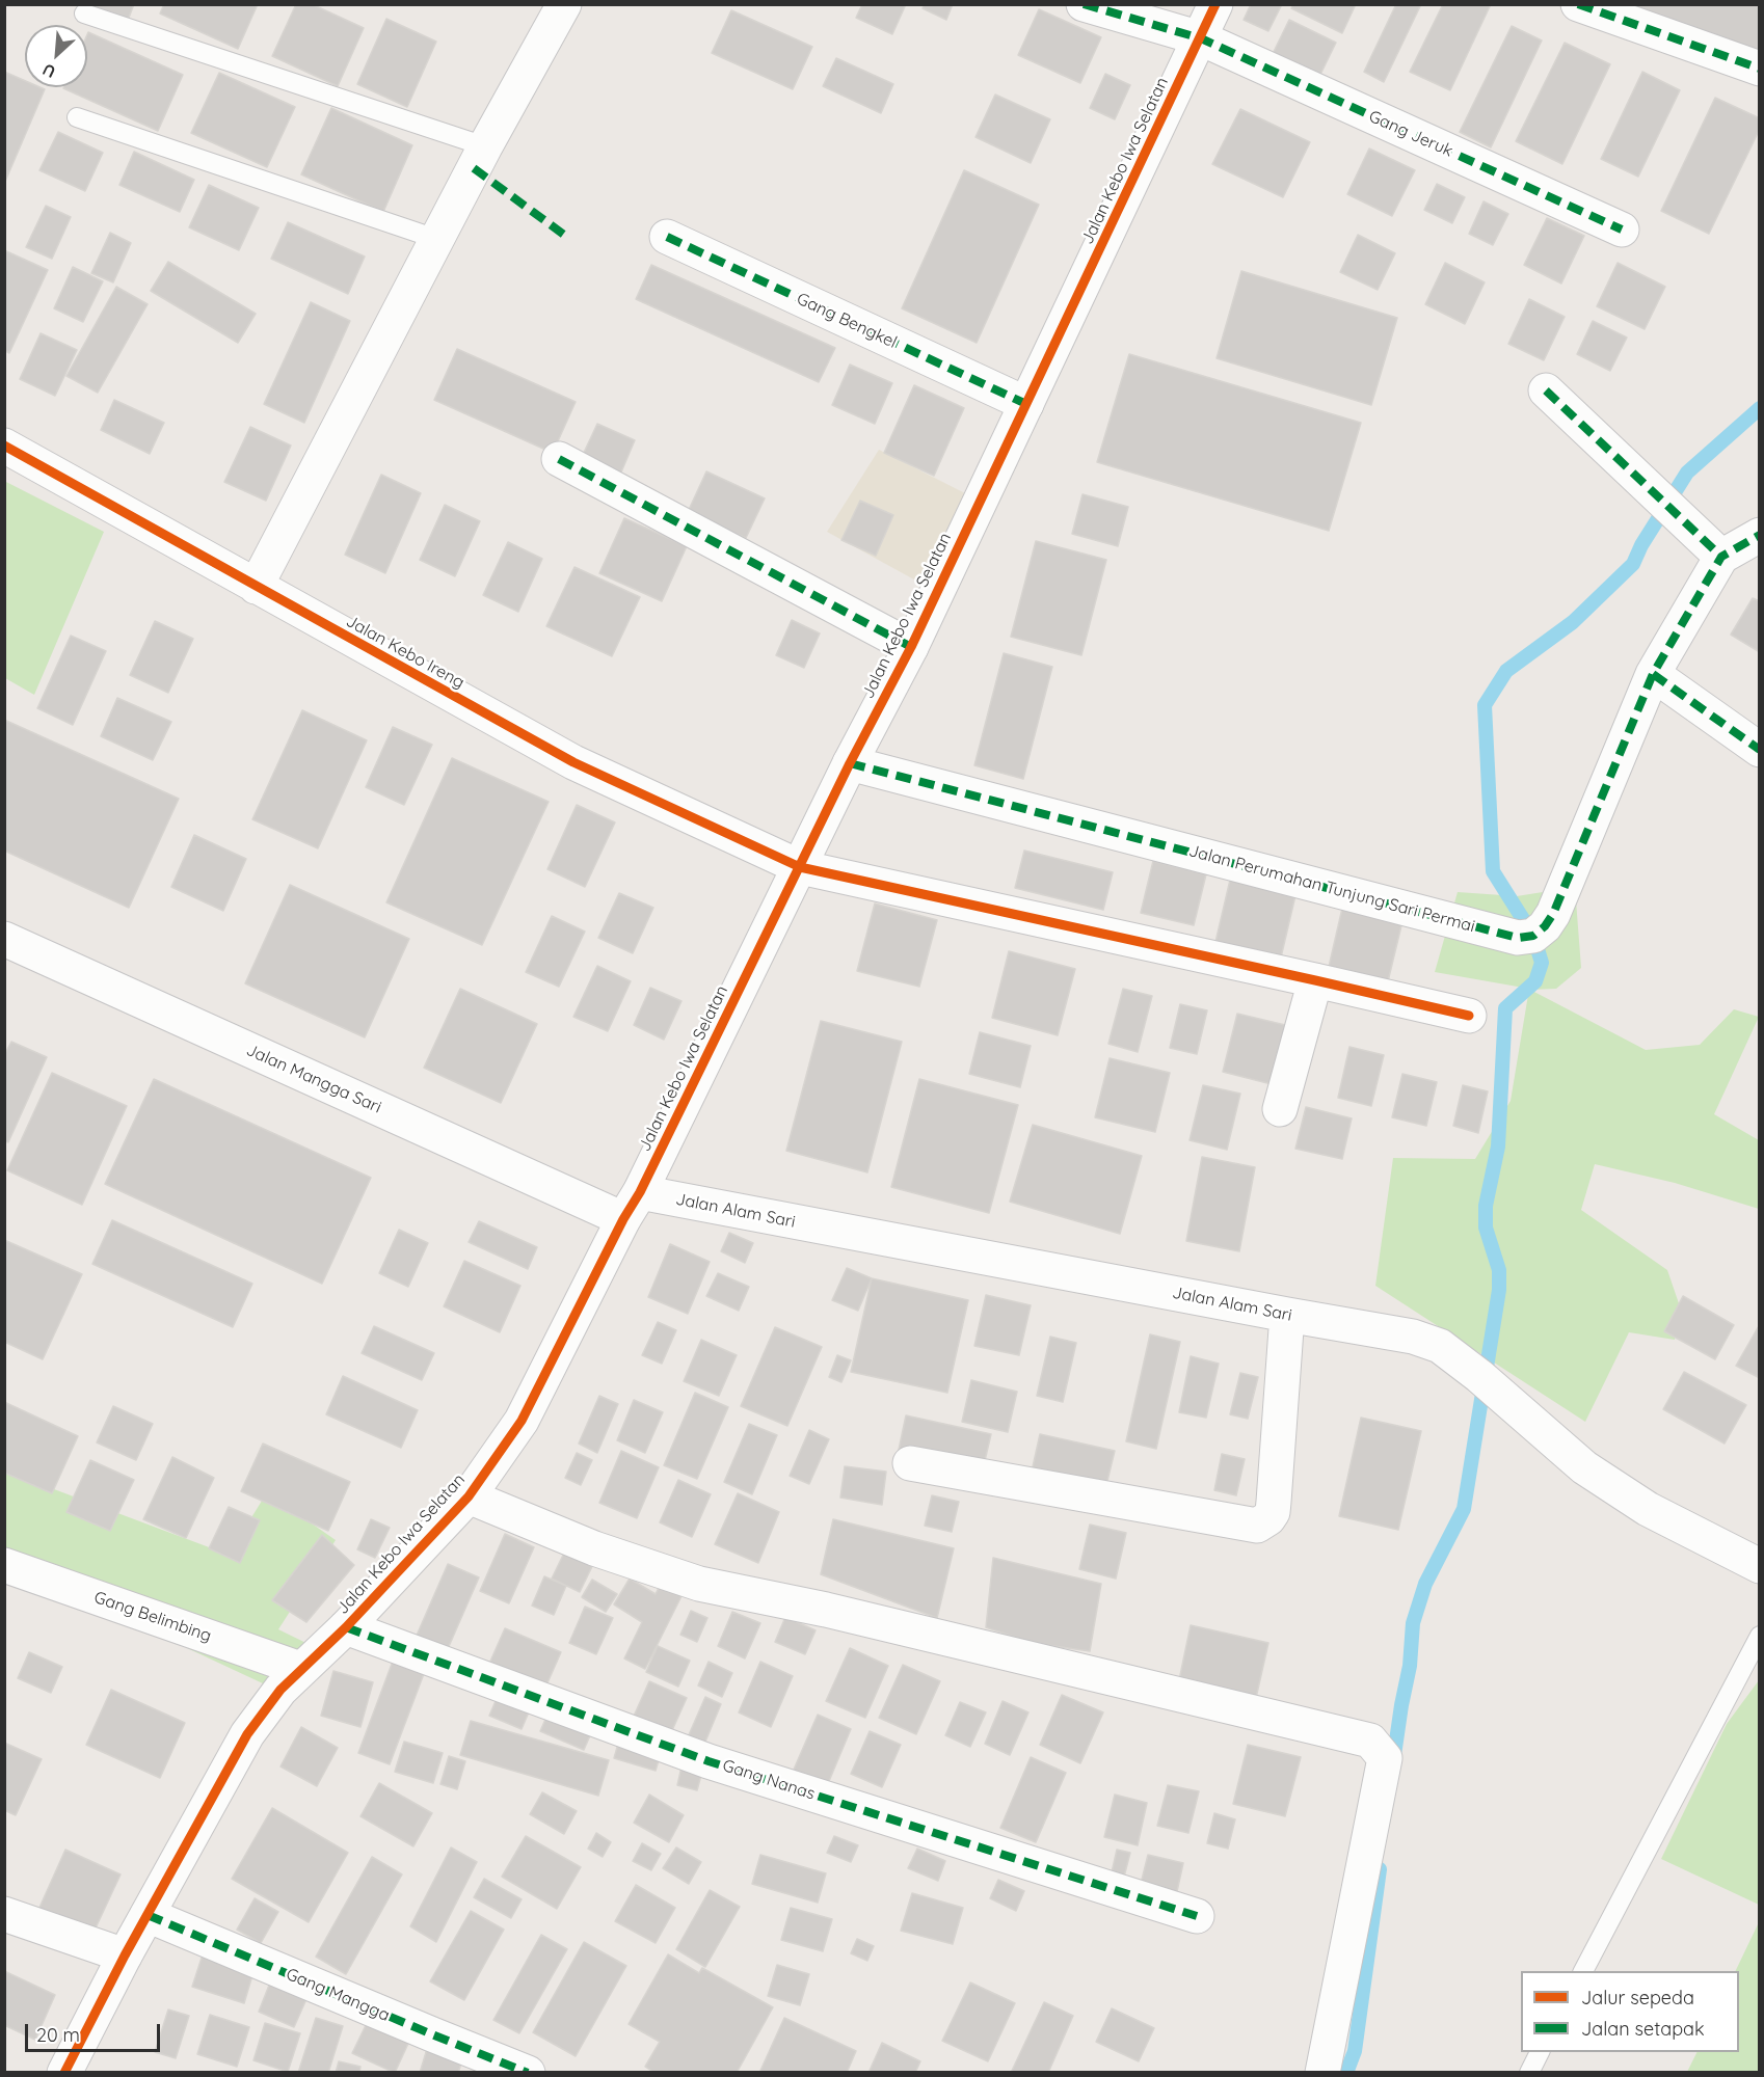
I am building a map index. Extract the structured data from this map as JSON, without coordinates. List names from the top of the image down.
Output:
{
  "streets": {
    "street": [
      "Gang Jeruk",
      "Jalan Kebo Iwa Selatan",
      "Gang Bengkel",
      "Jalan Kebo Ireng",
      "Jalan Perumahan Tunjung Sari Permai",
      "Jalan Mangga Sari",
      "Jalan Alam Sari",
      "Gang Belimbing",
      "Gang Nanas",
      "Gang Mangga"
    ]
  },
  "crossings": [
    ["Gang Jeruk", "Jalan Kebo Iwa Selatan"],
    ["Jalan Kebo Iwa Selatan", "Gang Bengkel"],
    ["Jalan Kebo Iwa Selatan", "Jalan Kebo Ireng"],
    ["Jalan Kebo Iwa Selatan", "Jalan Perumahan Tunjung Sari Permai"],
    ["Jalan Kebo Iwa Selatan", "Jalan Mangga Sari"],
    ["Jalan Kebo Iwa Selatan", "Jalan Alam Sari"],
    ["Jalan Kebo Iwa Selatan", "Gang Belimbing"],
    ["Jalan Kebo Iwa Selatan", "Gang Nanas"],
    ["Jalan Kebo Iwa Selatan", "Gang Mangga"],
    ["Jalan Mangga Sari", "Jalan Alam Sari"]
  ],
  "legend": ["Jalur sepeda", "Jalan setapak"],
  "scale_bar": "20 m",
  "north": "bottom left"
}
